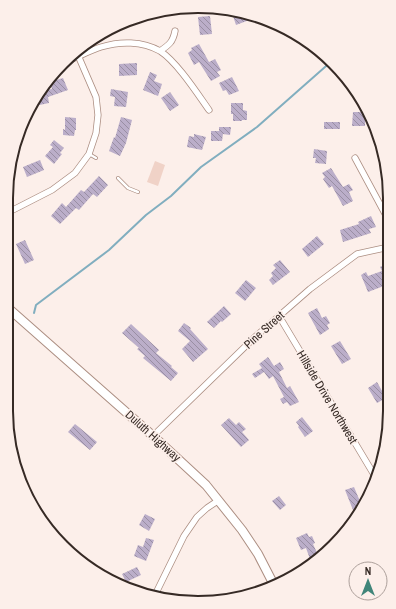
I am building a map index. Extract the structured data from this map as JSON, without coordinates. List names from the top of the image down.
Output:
{
  "streets": {
    "main road": ["Duluth Highway"],
    "street": ["Pine Street", "Hillside Drive Northwest"]
  },
  "crossings": [
    ["Pine Street", "Hillside Drive Northwest"],
    ["Pine Street", "Duluth Highway"]
  ],
  "north": "top"
}
